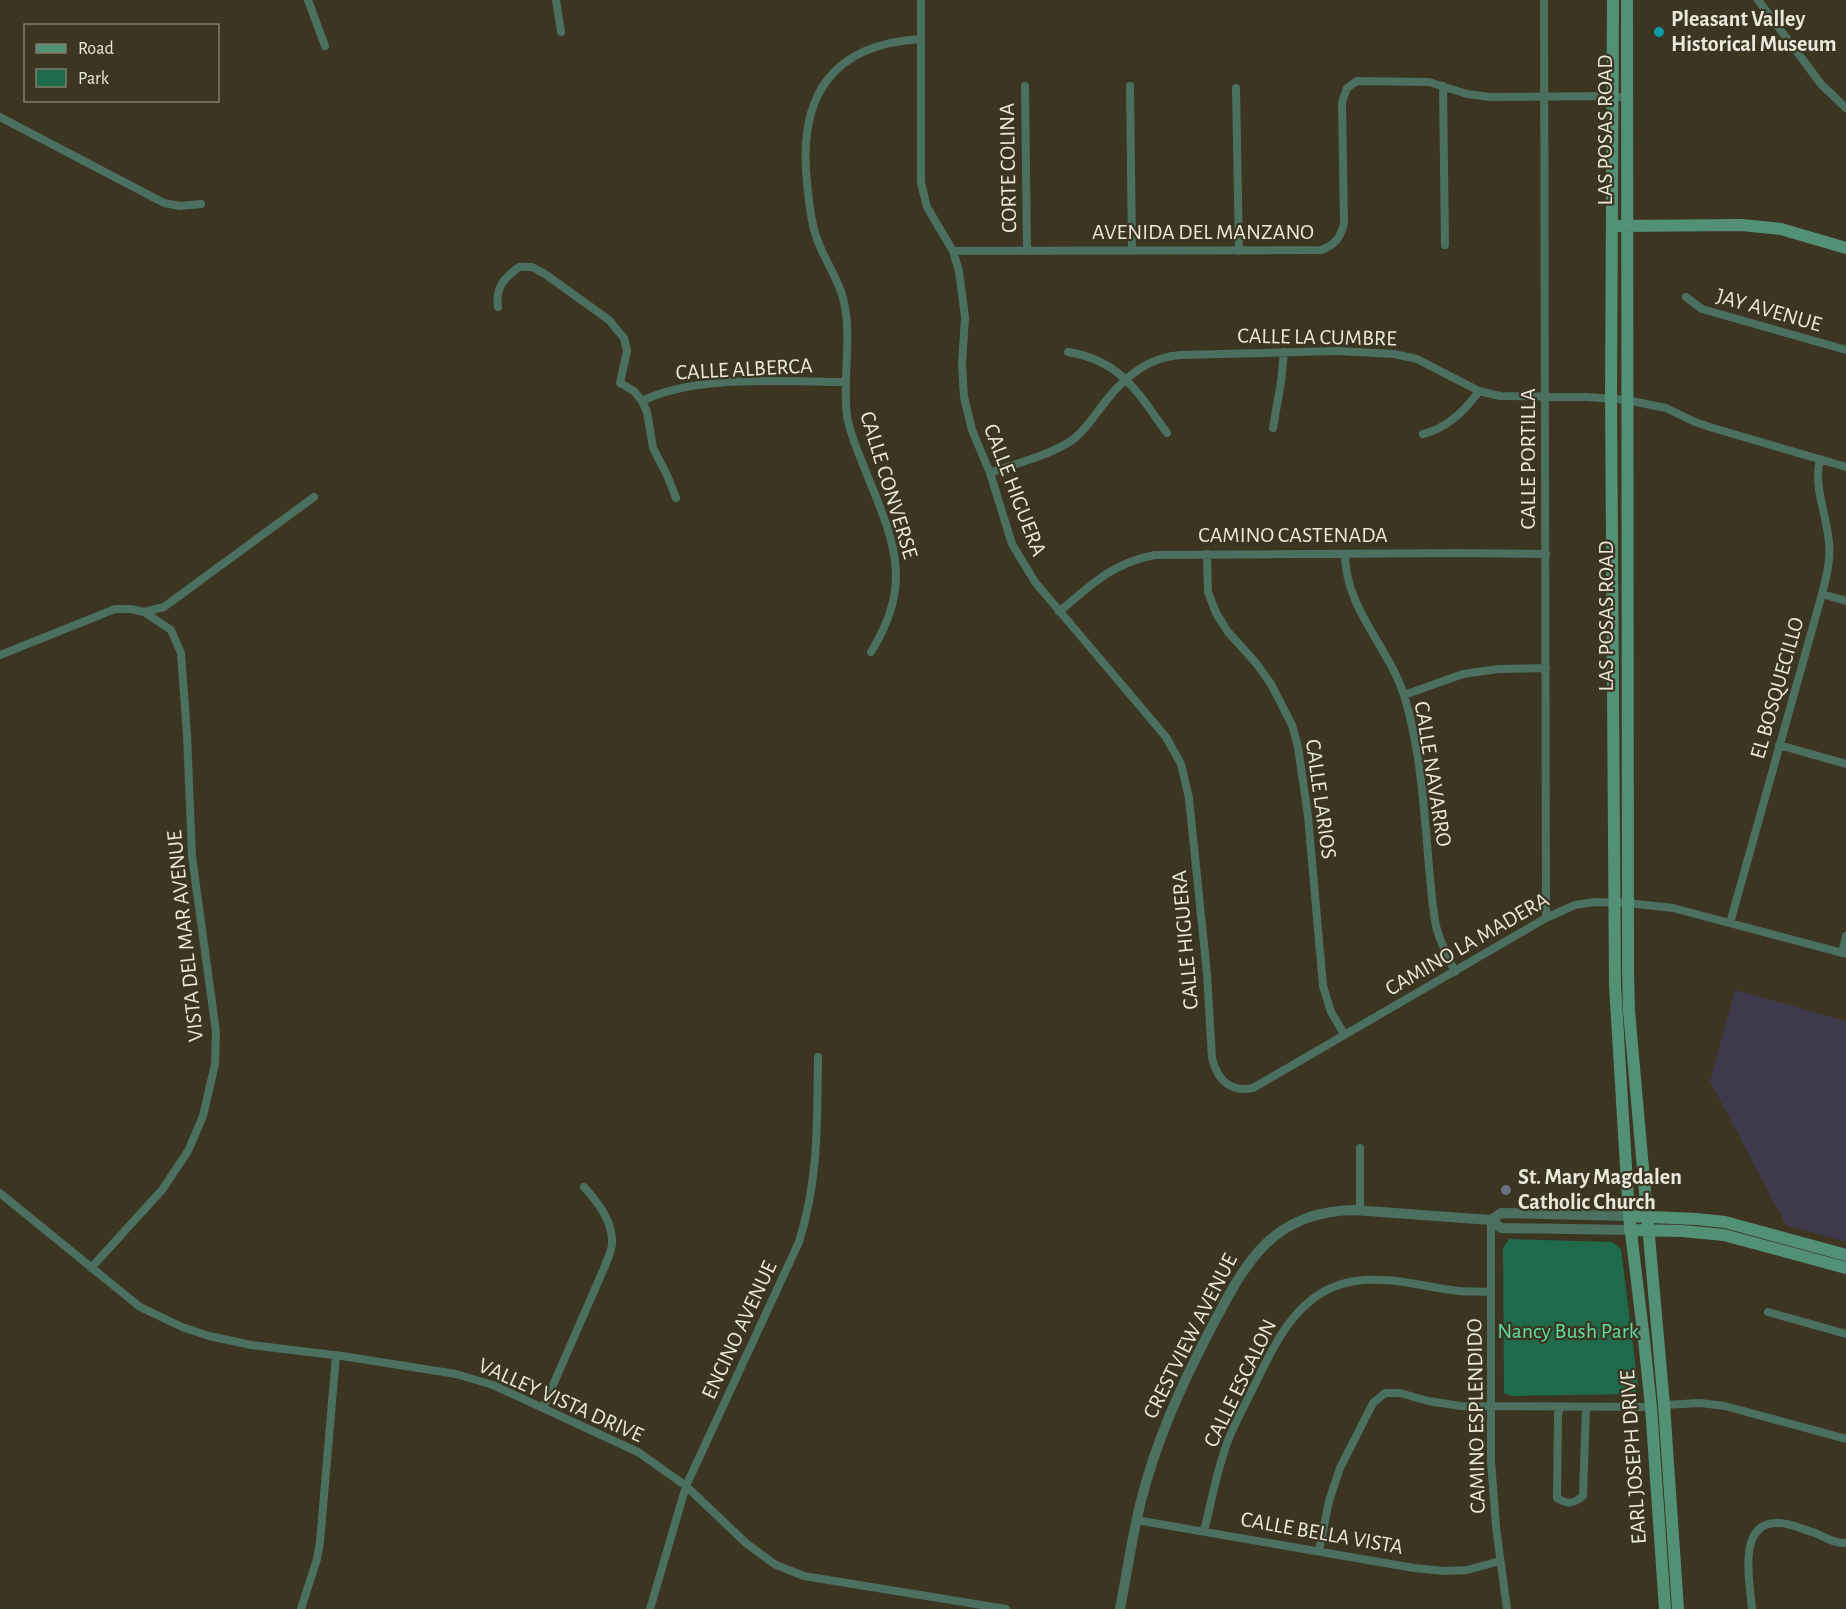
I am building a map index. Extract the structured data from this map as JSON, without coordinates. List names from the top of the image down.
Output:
{
  "streets": {
    "main road": ["LAS POSAS ROAD", "EARL JOSEPH DRIVE"],
    "street": [
      "CORTE COLINA",
      "AVENIDA DEL MANZANO",
      "JAY AVENUE",
      "CALLE LA CUMBRE",
      "CALLE ALBERCA",
      "CALLE PORTILLA",
      "CALLE CONVERSE",
      "CALLE HIGUERA",
      "CAMINO CASTENADA",
      "EL BOSQUECILLO",
      "CALLE NAVARRO",
      "CALLE LARIOS",
      "VISTA DEL MAR AVENUE",
      "CAMINO LA MADERA",
      "ENCINO AVENUE",
      "CRESTVIEW AVENUE",
      "CALLE ESCALON",
      "VALLEY VISTA DRIVE",
      "CAMINO ESPLENDIDO",
      "CALLE BELLA VISTA"
    ]
  },
  "crossings": [
    ["LAS POSAS ROAD", "AVENIDA DEL MANZANO"],
    ["LAS POSAS ROAD", "CALLE LA CUMBRE"],
    ["LAS POSAS ROAD", "CAMINO LA MADERA"],
    ["LAS POSAS ROAD", "CRESTVIEW AVENUE"],
    ["LAS POSAS ROAD", "EARL JOSEPH DRIVE"],
    ["CORTE COLINA", "AVENIDA DEL MANZANO"],
    ["AVENIDA DEL MANZANO", "CALLE PORTILLA"],
    ["AVENIDA DEL MANZANO", "CALLE HIGUERA"],
    ["CALLE LA CUMBRE", "CALLE PORTILLA"],
    ["CALLE LA CUMBRE", "CALLE HIGUERA"],
    ["CALLE LA CUMBRE", "EL BOSQUECILLO"],
    ["CALLE ALBERCA", "CALLE CONVERSE"],
    ["CALLE PORTILLA", "CAMINO CASTENADA"],
    ["CALLE PORTILLA", "CAMINO LA MADERA"],
    ["CALLE CONVERSE", "CALLE HIGUERA"],
    ["CALLE HIGUERA", "CAMINO CASTENADA"],
    ["CALLE HIGUERA", "CAMINO LA MADERA"],
    ["CAMINO CASTENADA", "CALLE NAVARRO"],
    ["CAMINO CASTENADA", "CALLE LARIOS"],
    ["EL BOSQUECILLO", "CAMINO LA MADERA"],
    ["CALLE NAVARRO", "CAMINO LA MADERA"],
    ["CALLE LARIOS", "CAMINO LA MADERA"],
    ["VISTA DEL MAR AVENUE", "VALLEY VISTA DRIVE"],
    ["ENCINO AVENUE", "VALLEY VISTA DRIVE"],
    ["CRESTVIEW AVENUE", "CAMINO ESPLENDIDO"],
    ["CRESTVIEW AVENUE", "EARL JOSEPH DRIVE"],
    ["CRESTVIEW AVENUE", "CALLE BELLA VISTA"],
    ["CALLE ESCALON", "CAMINO ESPLENDIDO"],
    ["CALLE ESCALON", "CALLE BELLA VISTA"],
    ["CAMINO ESPLENDIDO", "CALLE BELLA VISTA"]
  ],
  "parks": ["Nancy Bush Park"],
  "places": ["Pleasant Valley Historical Museum", "St. Mary Magdalen Catholic Church"],
  "legend": ["Road", "Park"]
}
